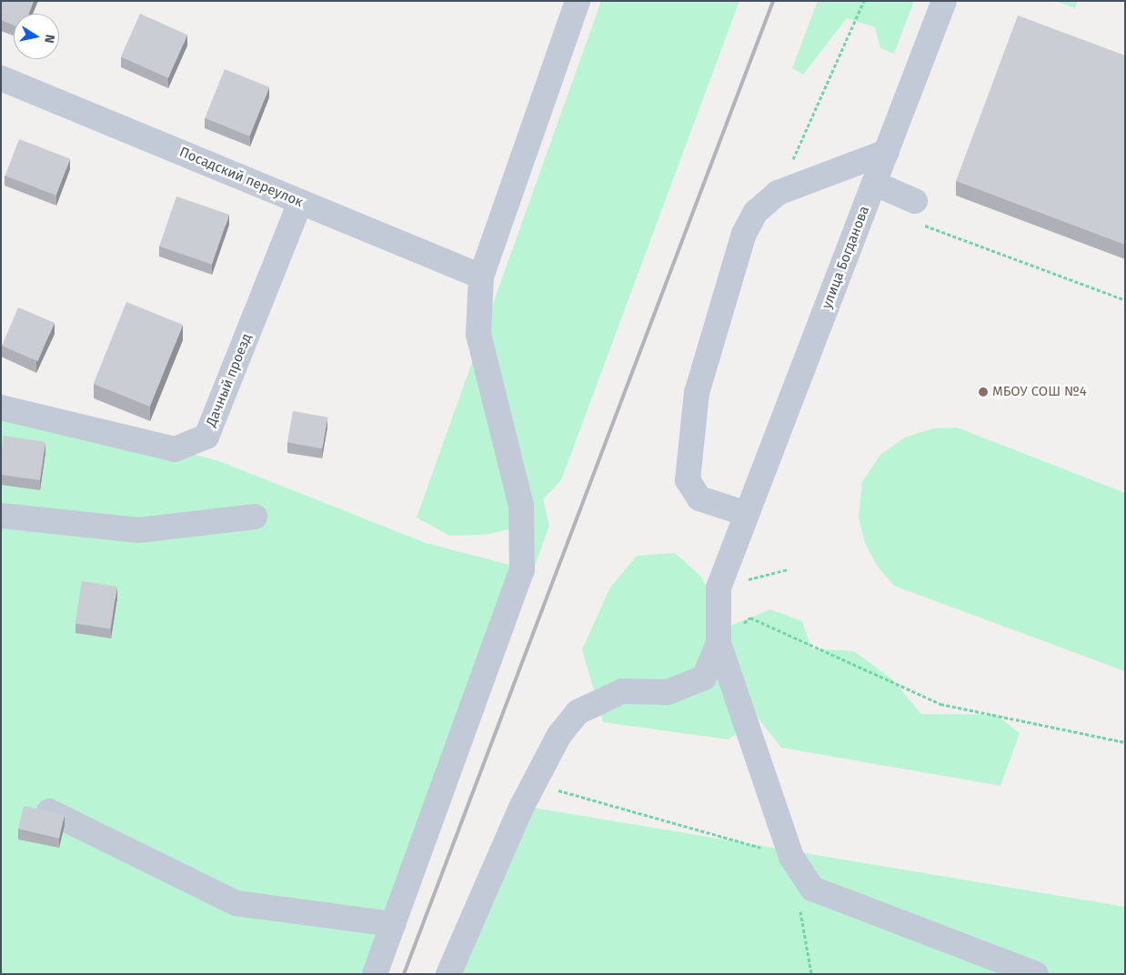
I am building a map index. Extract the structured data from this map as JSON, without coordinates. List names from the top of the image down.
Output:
{
  "streets": {
    "street": ["Посадский переулок", "улица Богданова", "Дачный проезд"]
  },
  "crossings": [
    ["Посадский переулок", "Дачный проезд"]
  ],
  "places": ["МБОУ СОШ №4"],
  "north": "right"
}
